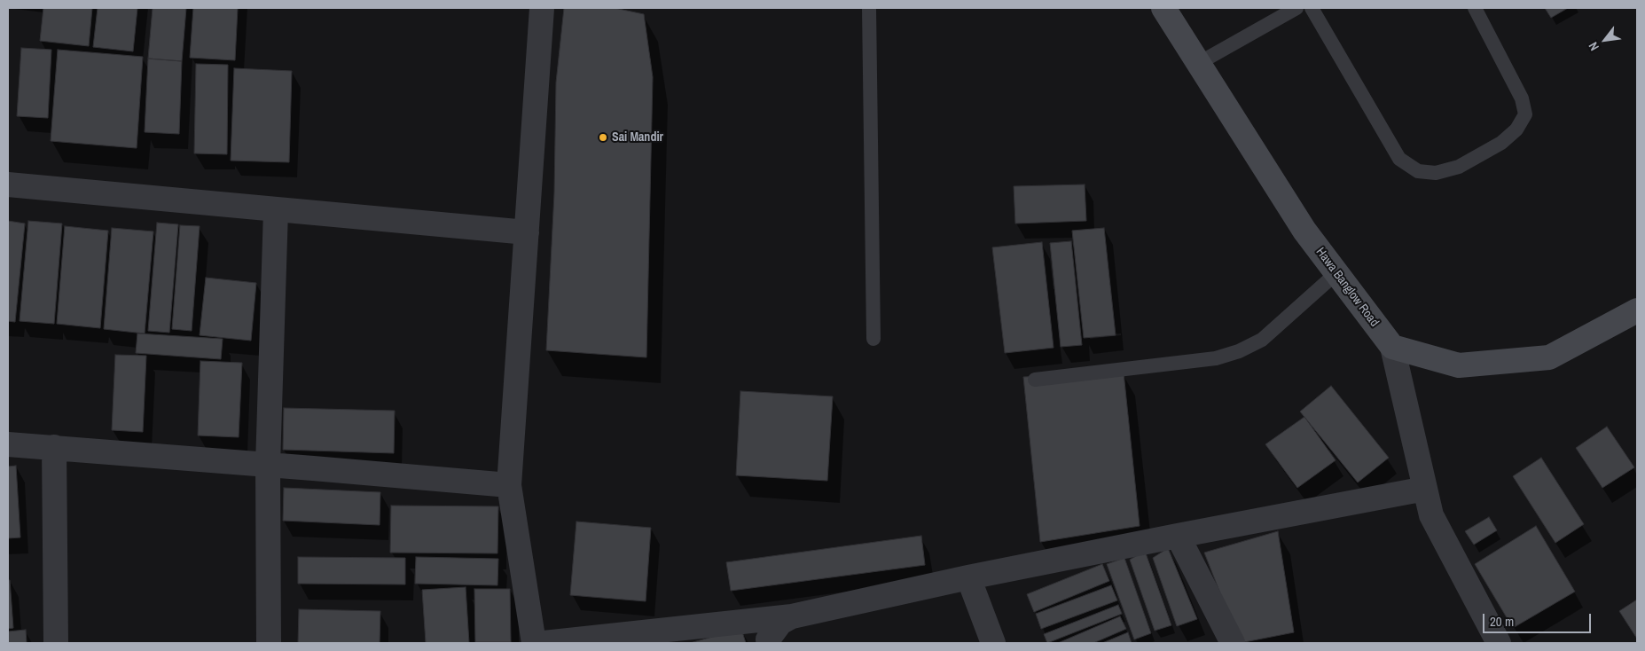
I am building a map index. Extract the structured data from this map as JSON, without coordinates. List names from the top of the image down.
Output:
{
  "streets": {
    "street": ["Hawa Banglow Road"]
  },
  "places": ["Sai Mandir"],
  "scale_bar": "20 m",
  "north": "bottom left"
}
